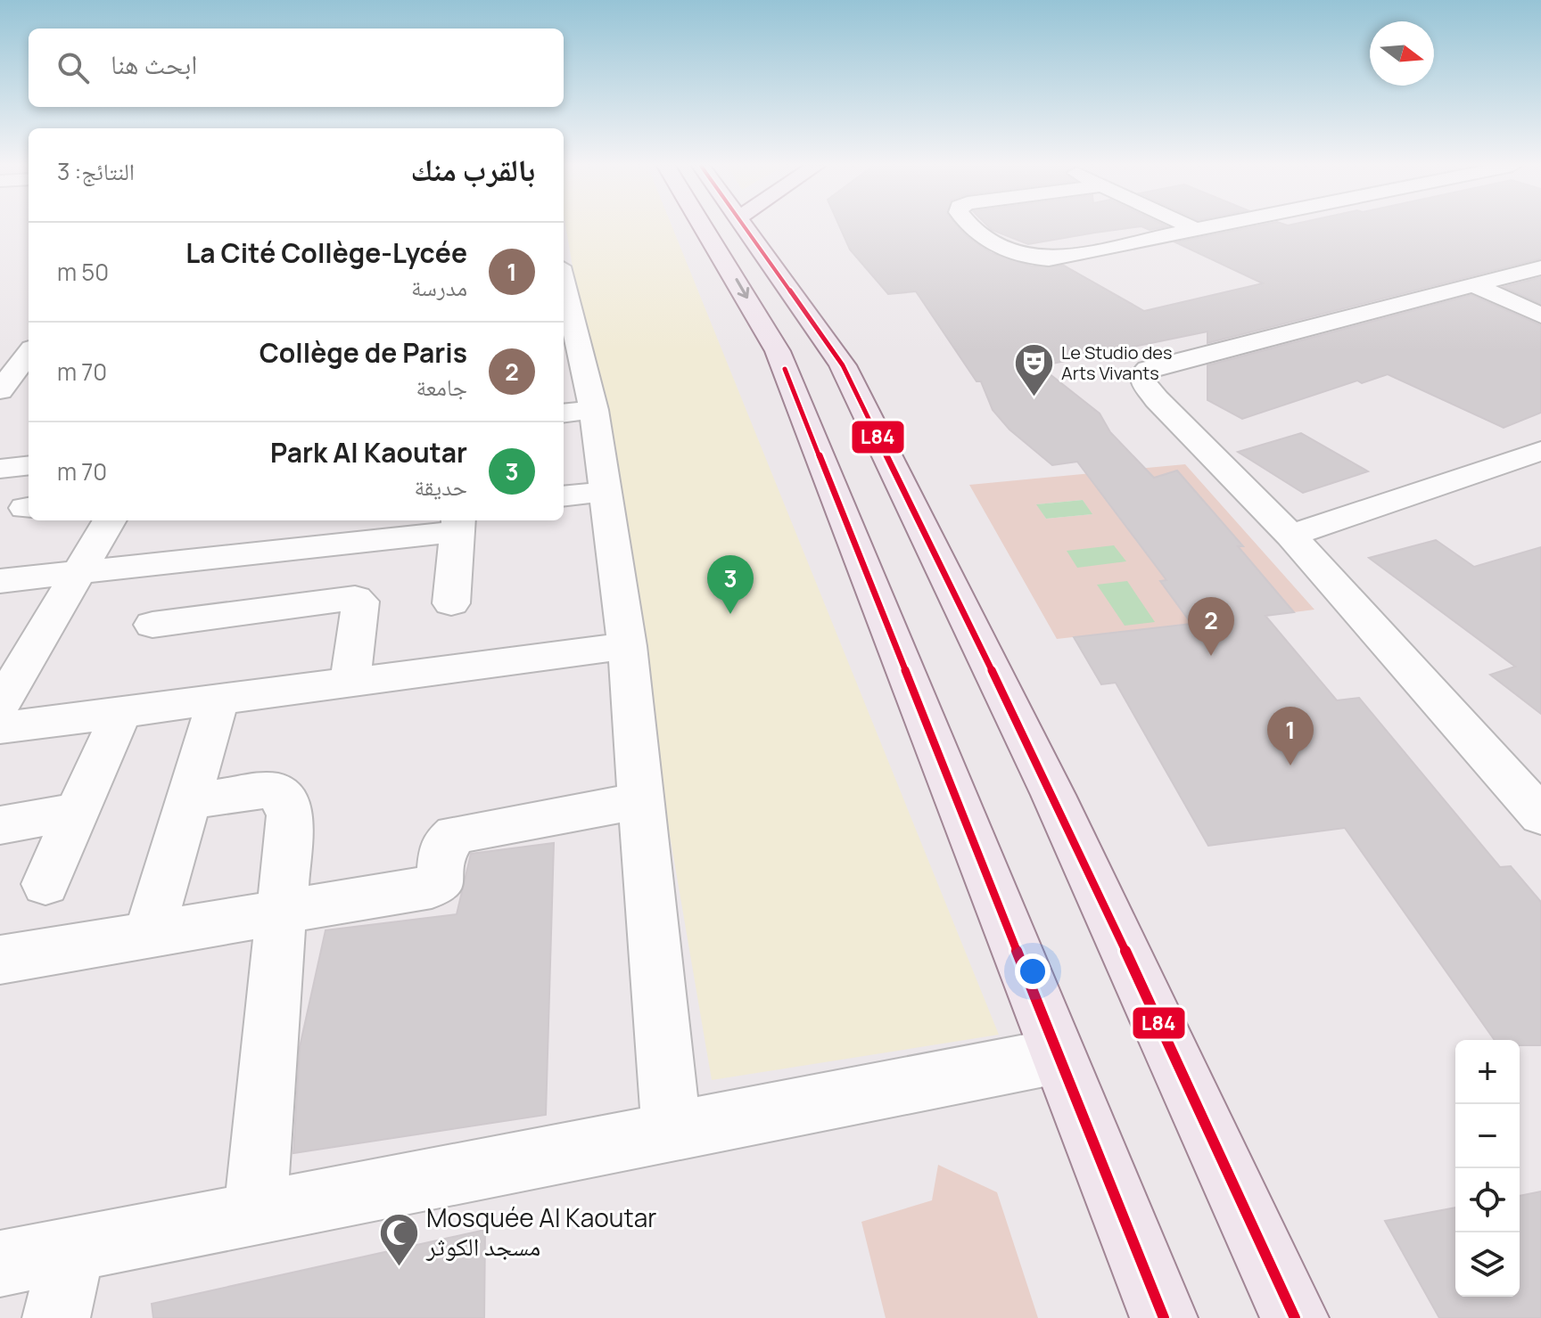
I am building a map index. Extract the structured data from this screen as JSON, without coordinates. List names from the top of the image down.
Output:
{
  "places": {
    "theatre": ["Le Studio des Arts Vivants"],
    "mosque": ["Mosquée Al Kaoutar مسجد الكوثر"]
  },
  "lines": ["transit line L84"],
  "north": "right",
  "page": {
    "search": "ابحث هنا",
    "heading": ["بالقرب منك", "النتائج: 3"],
    "list": [
      {
        "mark": "1",
        "name": "La Cité Collège-Lycée",
        "note": "مدرسة",
        "value": "50 m"
      },
      {
        "mark": "2",
        "name": "Collège de Paris",
        "note": "جامعة",
        "value": "70 m"
      },
      {
        "mark": "3",
        "name": "Park Al Kaoutar",
        "note": "حديقة",
        "value": "70 m"
      }
    ],
    "pins": ["3", "2", "1"],
    "map_buttons": ["+", "−"]
  }
}
